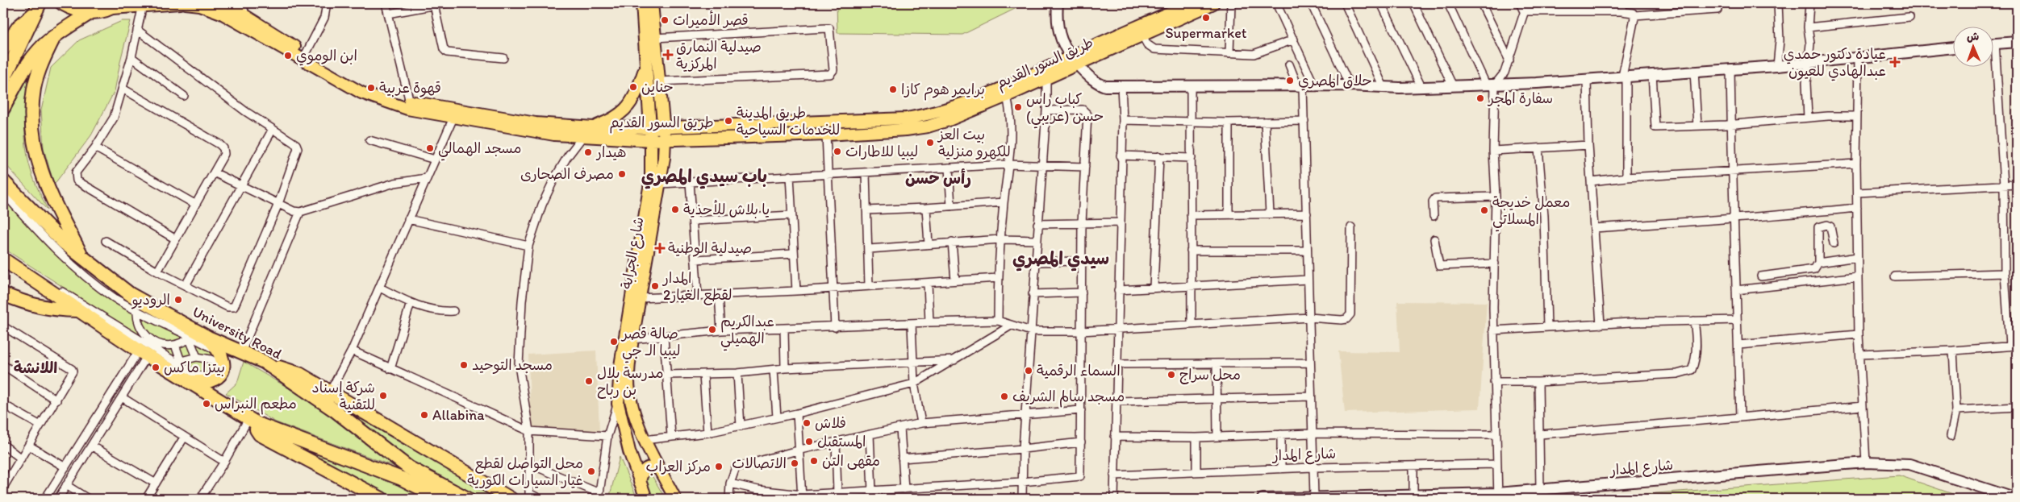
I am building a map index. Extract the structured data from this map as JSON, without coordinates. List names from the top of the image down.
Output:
{
  "streets": {
    "highway": ["University Road"],
    "main road": ["طريق السور القديم", "شارع الجرابة"],
    "street": ["شارع المدار"]
  },
  "crossings": [
    ["طريق السور القديم", "شارع الجرابة"]
  ],
  "districts": [
    "باب سيدي المصري",
    "رأس حسن",
    "سيدي المصري",
    "اللانشة"
  ],
  "places": {
    "other": [
      "Supermarket",
      "قصر الأميرات",
      "ابن الوموي",
      "حلاق المصري",
      "حناين",
      "قهوة عربية",
      "برايمر هوم كازا",
      "سفارة المجر",
      "كباب راس حسن (عريبي)",
      "طريق المدينة للخدمات السياحية",
      "بيت العز للكهرو منزلية",
      "مسجد الهمالي",
      "ليبيا للاطارات",
      "هيدار",
      "مصرف الصحارى",
      "يا بلاش للأحذية",
      "معمل خديجة المسلاتي",
      "المدار 2لقطع الغيار",
      "الروديو",
      "عبدالكريم الهميلي",
      "صالة قصر ليبيا الـ جي",
      "مسجد التوحيد",
      "بيتزا ماكس",
      "السماء الرقمية",
      "محل سراج",
      "مدرسة بلال بن رباح",
      "شركة إسناد للتقنية",
      "مسجد سالم الشريف",
      "مطعم النبراس",
      "Allabina",
      "فلاش",
      "المستقبل",
      "مقهى التن",
      "الاتصالات",
      "مركز العراب",
      "محل التواصل لقطع غيار السيارات الكورية"
    ],
    "health": ["صيدلية النمارق المركزية", "عيادة دكتور حمدي عبدالهادي للعيون", "صيدلية الوطنية"]
  },
  "north": "top"
}
